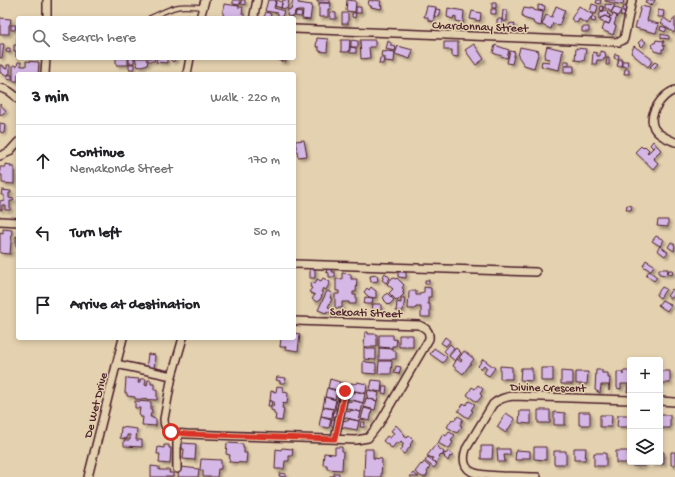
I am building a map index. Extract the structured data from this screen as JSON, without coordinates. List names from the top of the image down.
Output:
{
  "streets": {
    "street": [
      "Chardonnay Street",
      "Sekoati Street",
      "Divine Crescent",
      "De Wet Drive"
    ]
  },
  "page": {
    "search": "Search here",
    "heading": ["3 min", "Walk · 220 m"],
    "list": [
      ["Continue", "Nemakonde Street", "170 m"],
      ["Turn left", "50 m"],
      "Arrive at destination"
    ],
    "map_buttons": ["+", "−"]
  }
}
